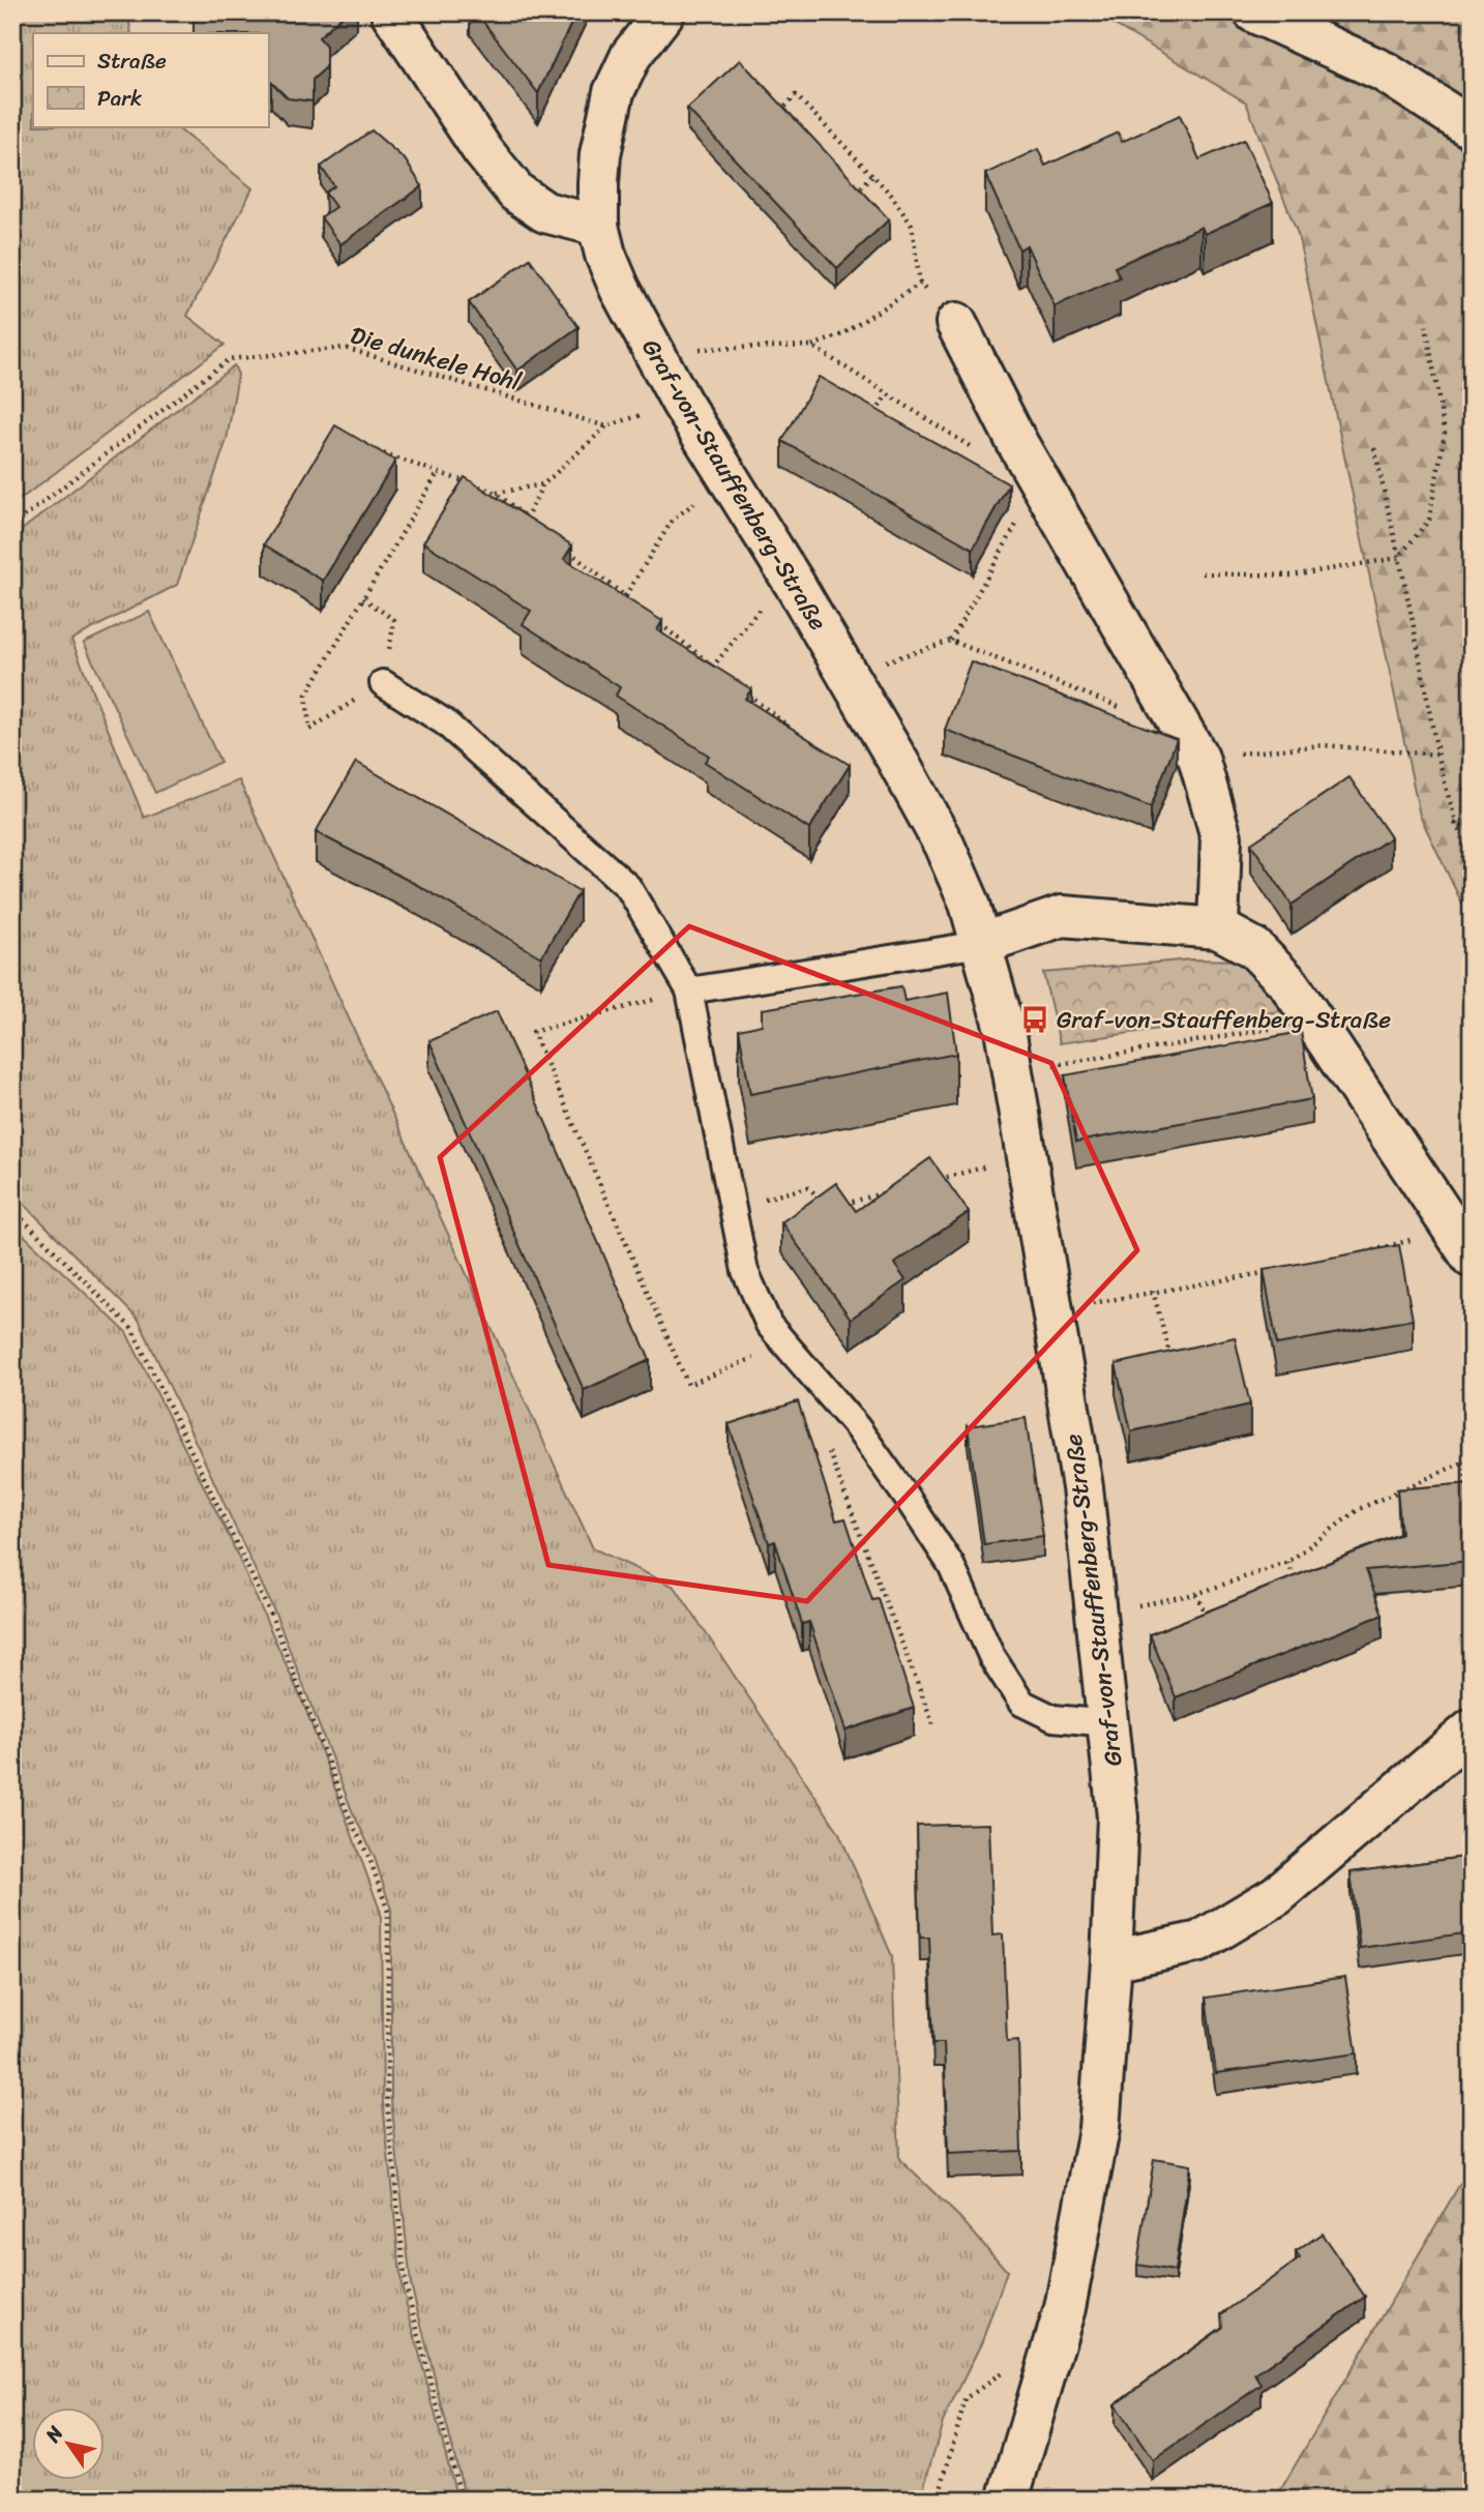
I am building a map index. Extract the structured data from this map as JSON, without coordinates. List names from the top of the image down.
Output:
{
  "streets": {
    "street": ["Graf-von-Stauffenberg-Straße"],
    "path": ["Die dunkele Hohl"]
  },
  "places": {
    "bus stop": ["Graf-von-Stauffenberg-Straße"]
  },
  "legend": ["Straße", "Park"],
  "north": "top left"
}
